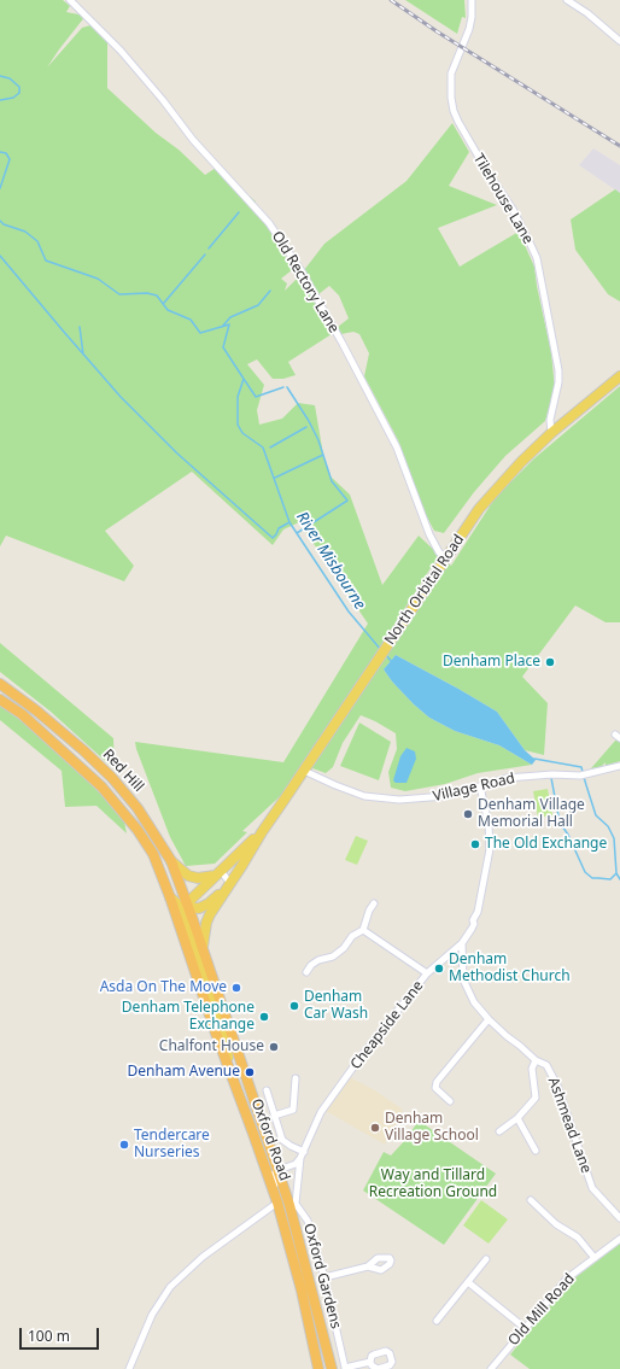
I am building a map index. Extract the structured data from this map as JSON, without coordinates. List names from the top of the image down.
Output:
{
  "streets": {
    "highway": ["Red Hill", "Oxford Road"],
    "main road": ["North Orbital Road"],
    "street": [
      "Tilehouse Lane",
      "Old Rectory Lane",
      "Village Road",
      "Cheapside Lane",
      "Ashmead Lane",
      "Oxford Gardens",
      "Old Mill Road"
    ]
  },
  "crossings": [
    ["Tilehouse Lane", "North Orbital Road"],
    ["Old Rectory Lane", "North Orbital Road"],
    ["North Orbital Road", "Red Hill"],
    ["North Orbital Road", "Village Road"],
    ["North Orbital Road", "Oxford Road"],
    ["Red Hill", "Oxford Road"],
    ["Village Road", "Cheapside Lane"],
    ["Cheapside Lane", "Ashmead Lane"],
    ["Cheapside Lane", "Oxford Gardens"]
  ],
  "water": ["River Misbourne"],
  "parks": ["Way and Tillard Recreation Ground"],
  "places": [
    "Denham Place",
    "Denham Village Memorial Hall",
    "The Old Exchange",
    "Denham Methodist Church",
    "Asda On The Move",
    "Denham Car Wash",
    "Denham Telephone Exchange",
    "Chalfont House",
    "Denham Avenue",
    "Denham Village School",
    "Tendercare Nurseries"
  ],
  "scale_bar": "100 m"
}
